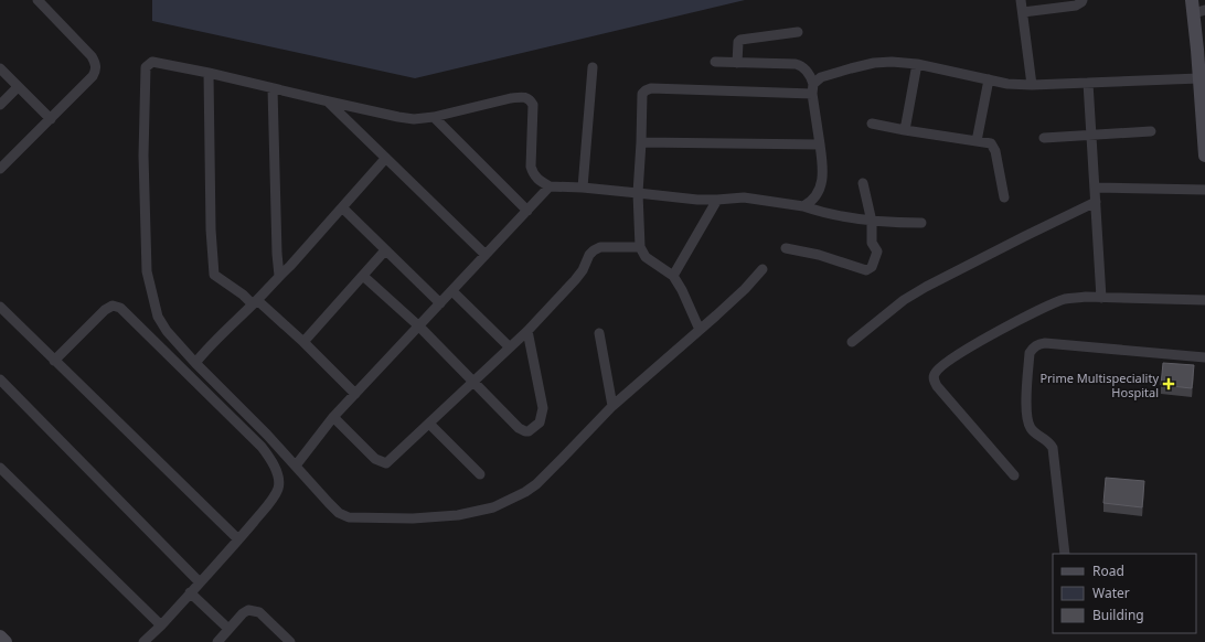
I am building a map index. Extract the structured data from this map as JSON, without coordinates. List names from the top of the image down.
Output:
{
  "places": {
    "health": ["Prime Multispeciality Hospital"]
  },
  "legend": ["Road", "Water", "Building"]
}
